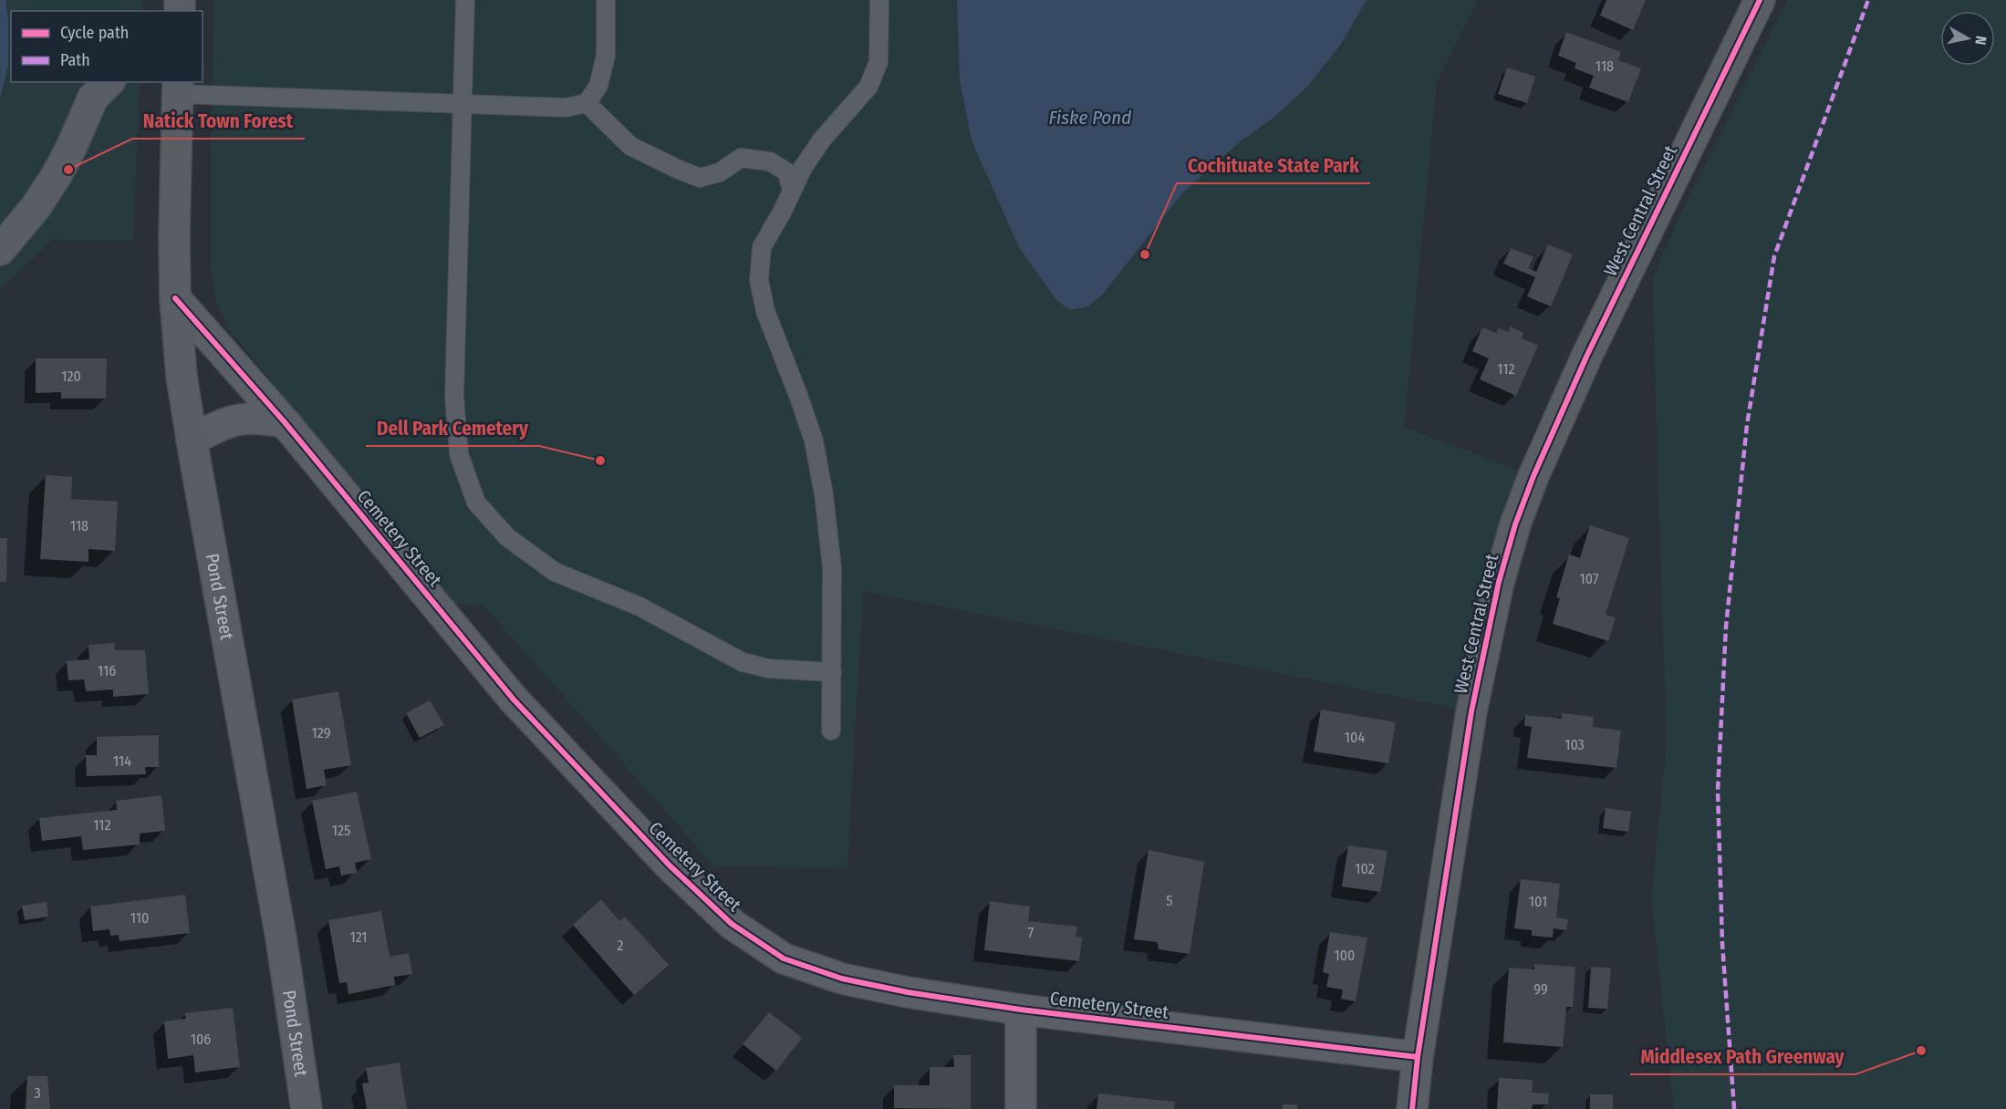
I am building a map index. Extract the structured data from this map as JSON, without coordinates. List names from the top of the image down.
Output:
{
  "streets": {
    "street": ["West Central Street", "Cemetery Street", "Pond Street"]
  },
  "crossings": [
    ["West Central Street", "Cemetery Street"],
    ["Cemetery Street", "Pond Street"]
  ],
  "water": ["Fiske Pond"],
  "places": [
    "Natick Town Forest",
    "Cochituate State Park",
    "Dell Park Cemetery",
    "Middlesex Path Greenway"
  ],
  "house_numbers": [
    "118",
    "112",
    "120",
    "118",
    "107",
    "116",
    "129",
    "104",
    "103",
    "114",
    "112",
    "125",
    "102",
    "5",
    "101",
    "110",
    "7",
    "121",
    "2",
    "100",
    "99",
    "106",
    "3"
  ],
  "legend": ["Cycle path", "Path"],
  "north": "right"
}
